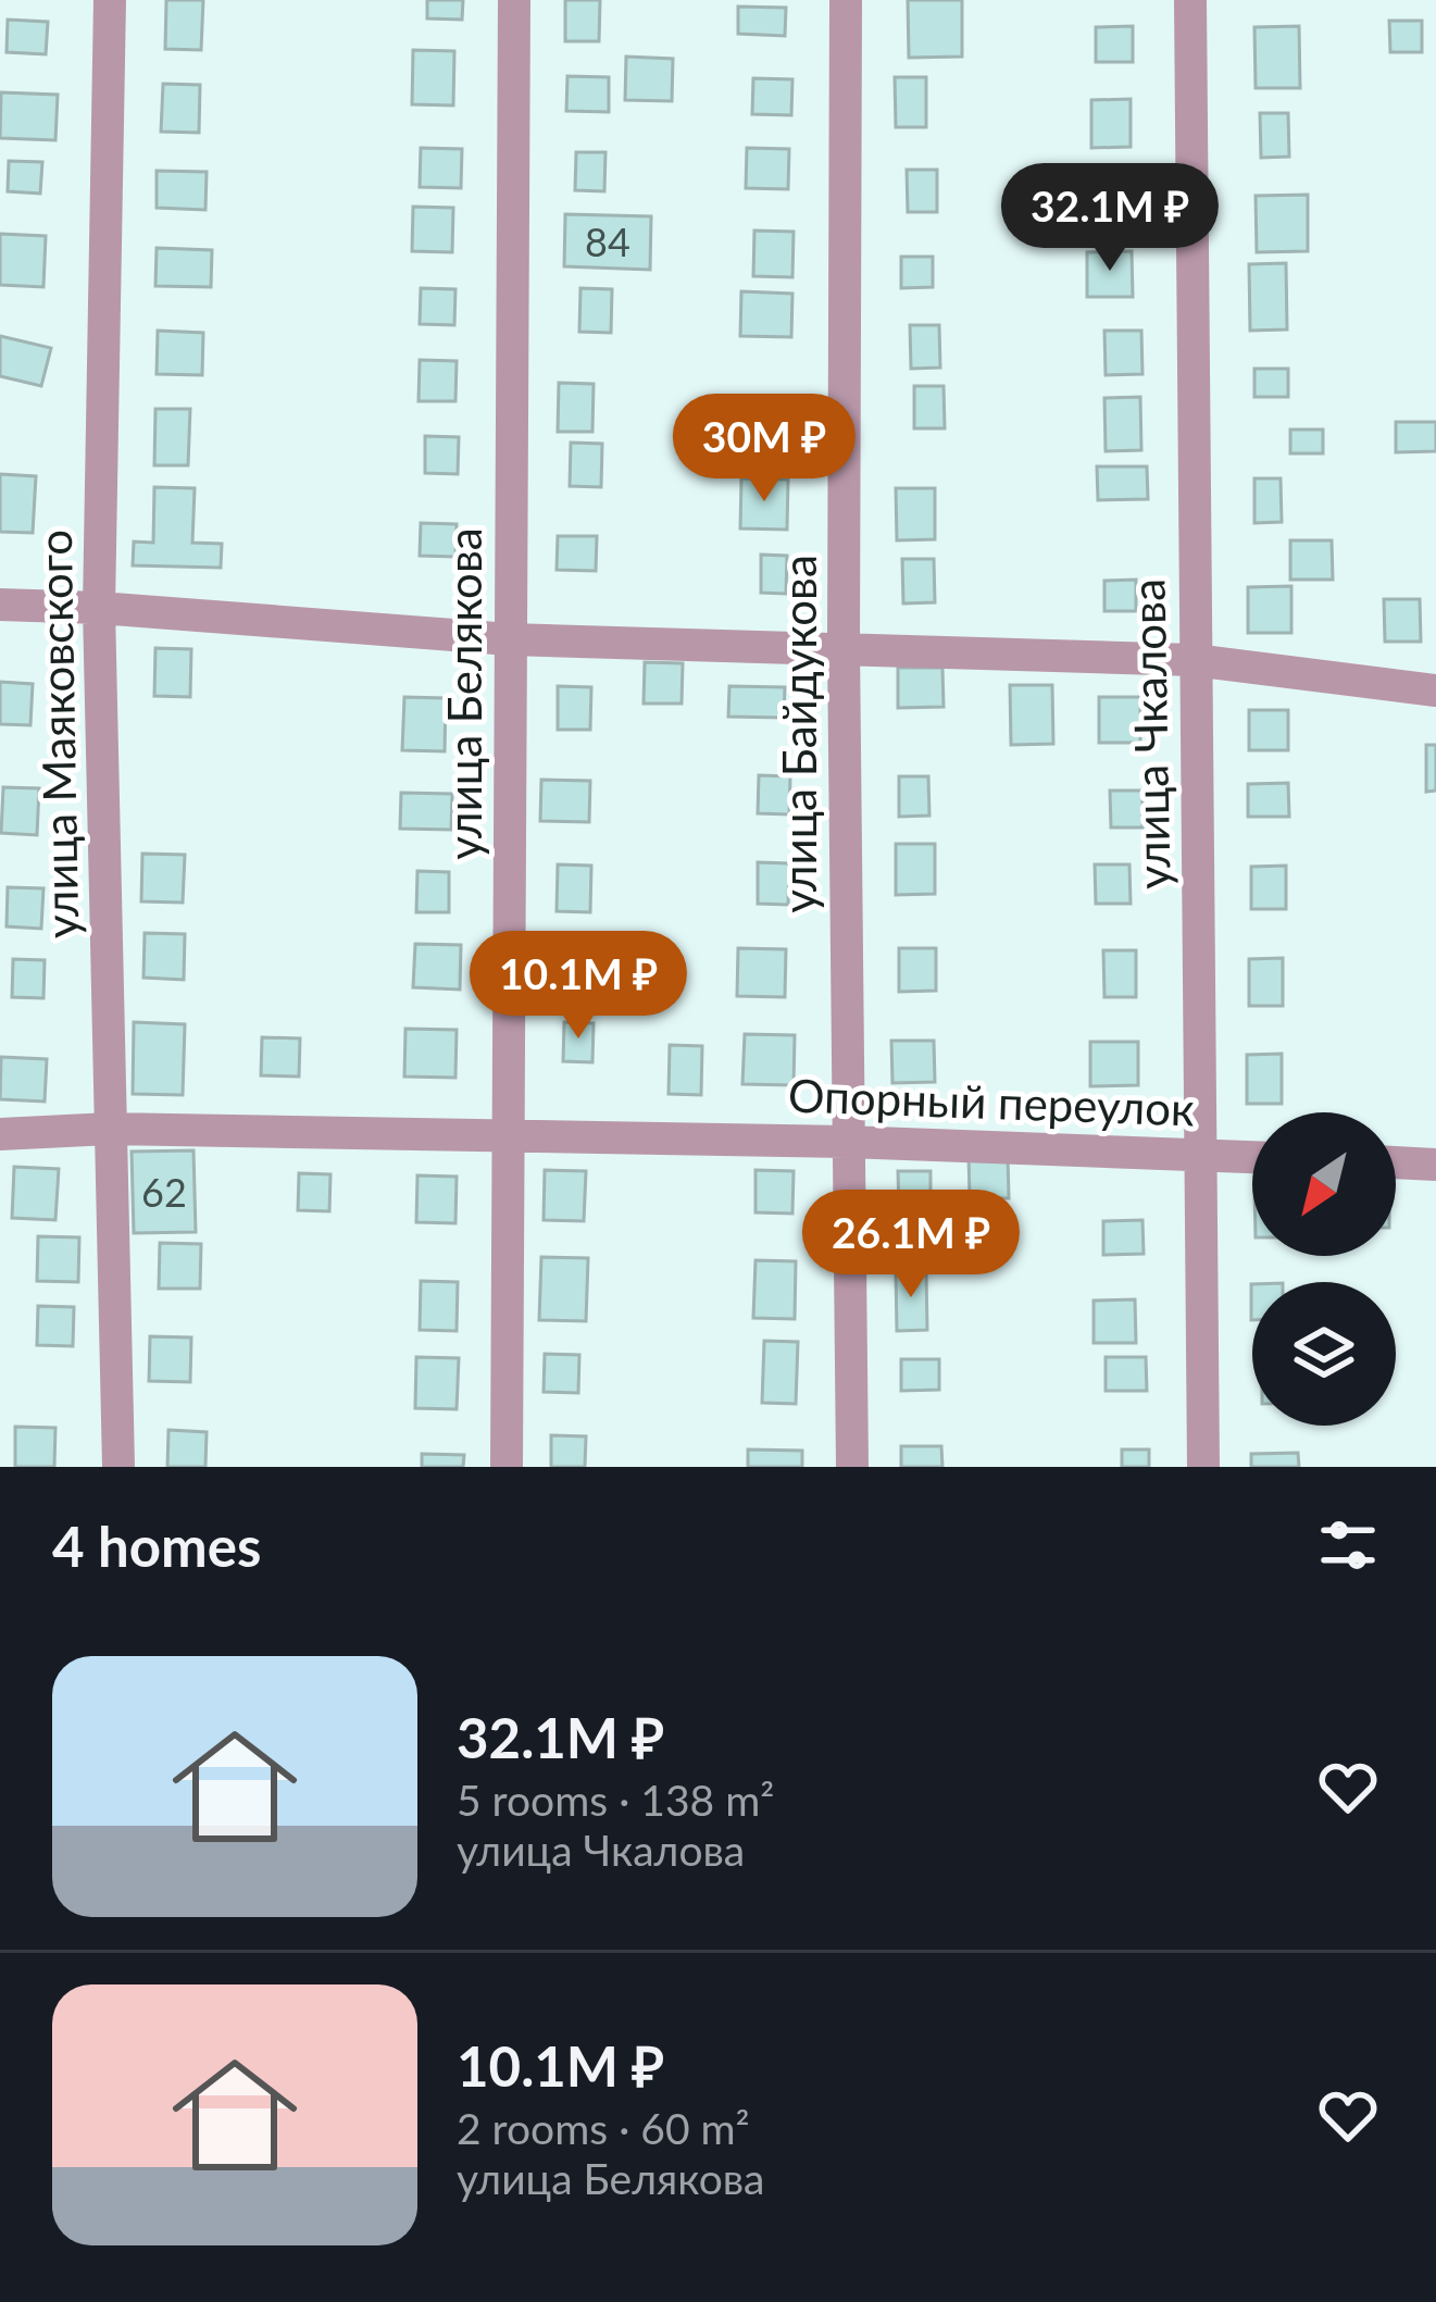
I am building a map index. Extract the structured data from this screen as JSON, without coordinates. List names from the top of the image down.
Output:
{
  "streets": {
    "street": [
      "улица Белякова",
      "улица Маяковского",
      "улица Байдукова",
      "улица Чкалова",
      "Опорный переулок"
    ]
  },
  "crossings": [
    ["улица Белякова", "Опорный переулок"],
    ["улица Маяковского", "Опорный переулок"],
    ["улица Байдукова", "Опорный переулок"],
    ["улица Чкалова", "Опорный переулок"]
  ],
  "house_numbers": ["84", "62"],
  "north": "bottom left",
  "page": {
    "price": [
      "32.1M ₽",
      "30M ₽",
      "10.1M ₽",
      "26.1M ₽"
    ],
    "heading": "4 homes",
    "list": [
      {
        "name": "32.1M ₽",
        "note": "5 rooms · 138 m² · улица Чкалова"
      },
      {
        "name": "10.1M ₽",
        "note": "2 rooms · 60 m² · улица Белякова"
      }
    ]
  }
}
